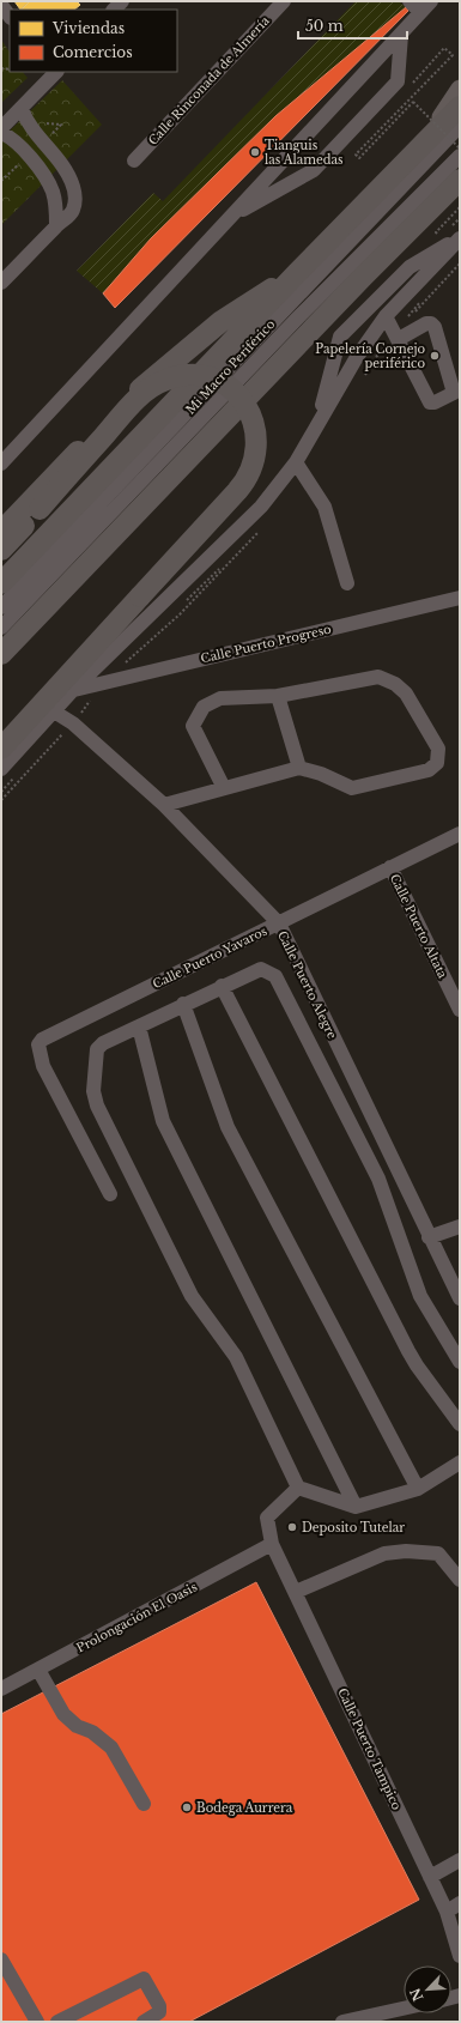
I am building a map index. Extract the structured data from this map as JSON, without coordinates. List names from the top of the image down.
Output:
{
  "streets": {
    "street": [
      "Calle Rinconada de Almería",
      "Mi Macro Periférico",
      "Calle Puerto Progreso",
      "Calle Puerto Altata",
      "Calle Puerto Yavaros",
      "Calle Puerto Alegre",
      "Prolongación El Oasis",
      "Calle Puerto Tampico"
    ]
  },
  "crossings": [
    ["Calle Puerto Altata", "Calle Puerto Yavaros"],
    ["Calle Puerto Yavaros", "Calle Puerto Alegre"],
    ["Prolongación El Oasis", "Calle Puerto Tampico"]
  ],
  "places": [
    "Tianguis las Alamedas",
    "Papelería Cornejo periférico",
    "Deposito Tutelar",
    "Bodega Aurrera"
  ],
  "legend": ["Viviendas", "Comercios"],
  "scale_bar": "50 m",
  "north": "bottom left"
}
